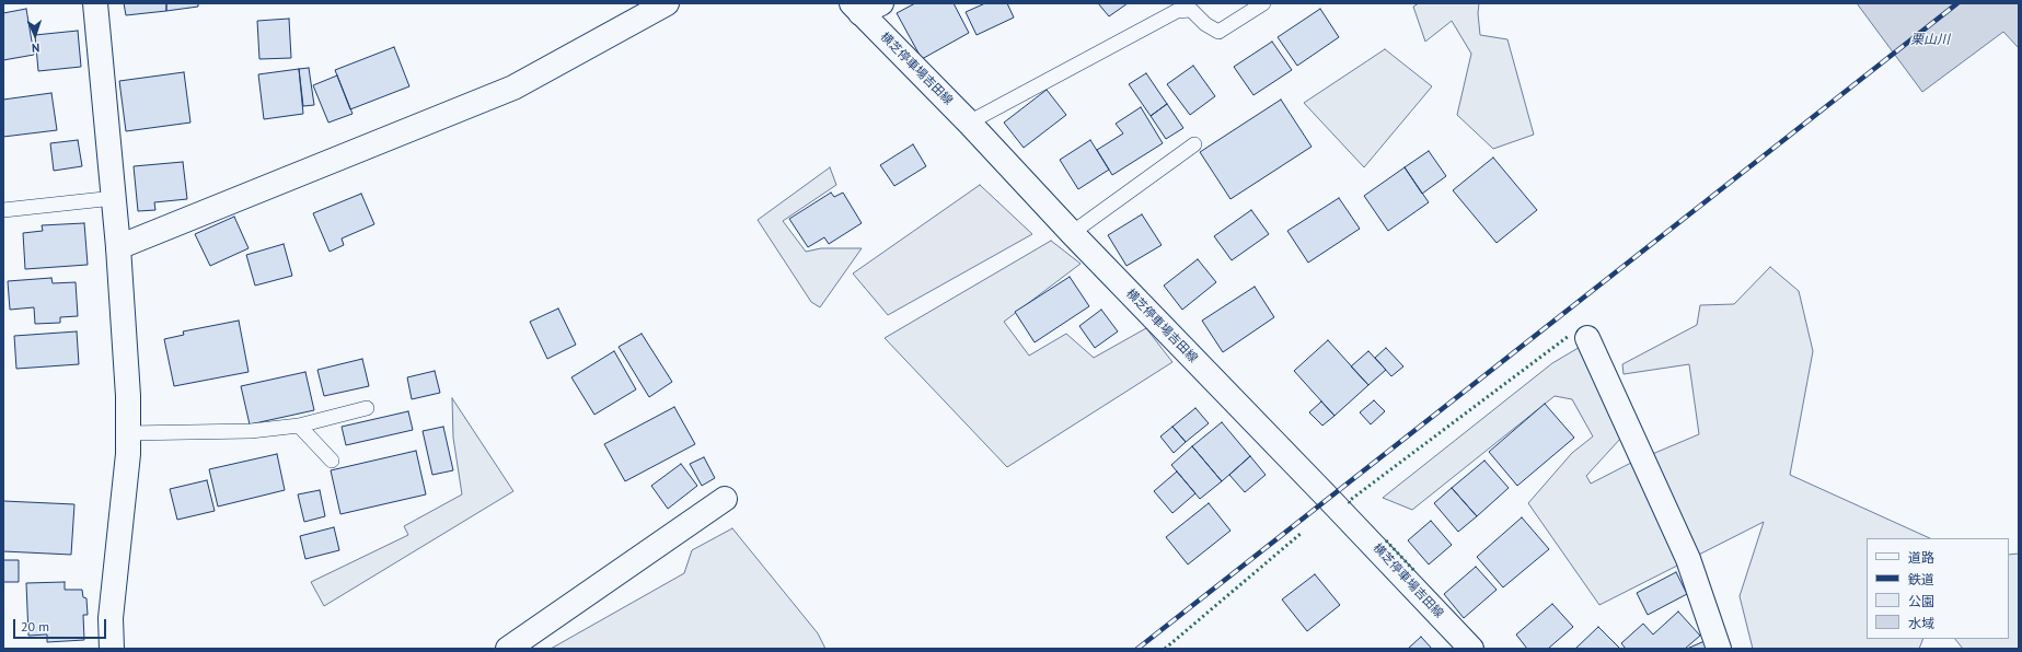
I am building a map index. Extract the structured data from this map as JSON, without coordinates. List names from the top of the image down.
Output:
{
  "streets": {
    "street": ["横芝停車場吉田線"]
  },
  "water": ["栗山川"],
  "legend": [
    "道路",
    "鉄道",
    "公園",
    "水域"
  ],
  "scale_bar": "20 m",
  "north": "bottom"
}
